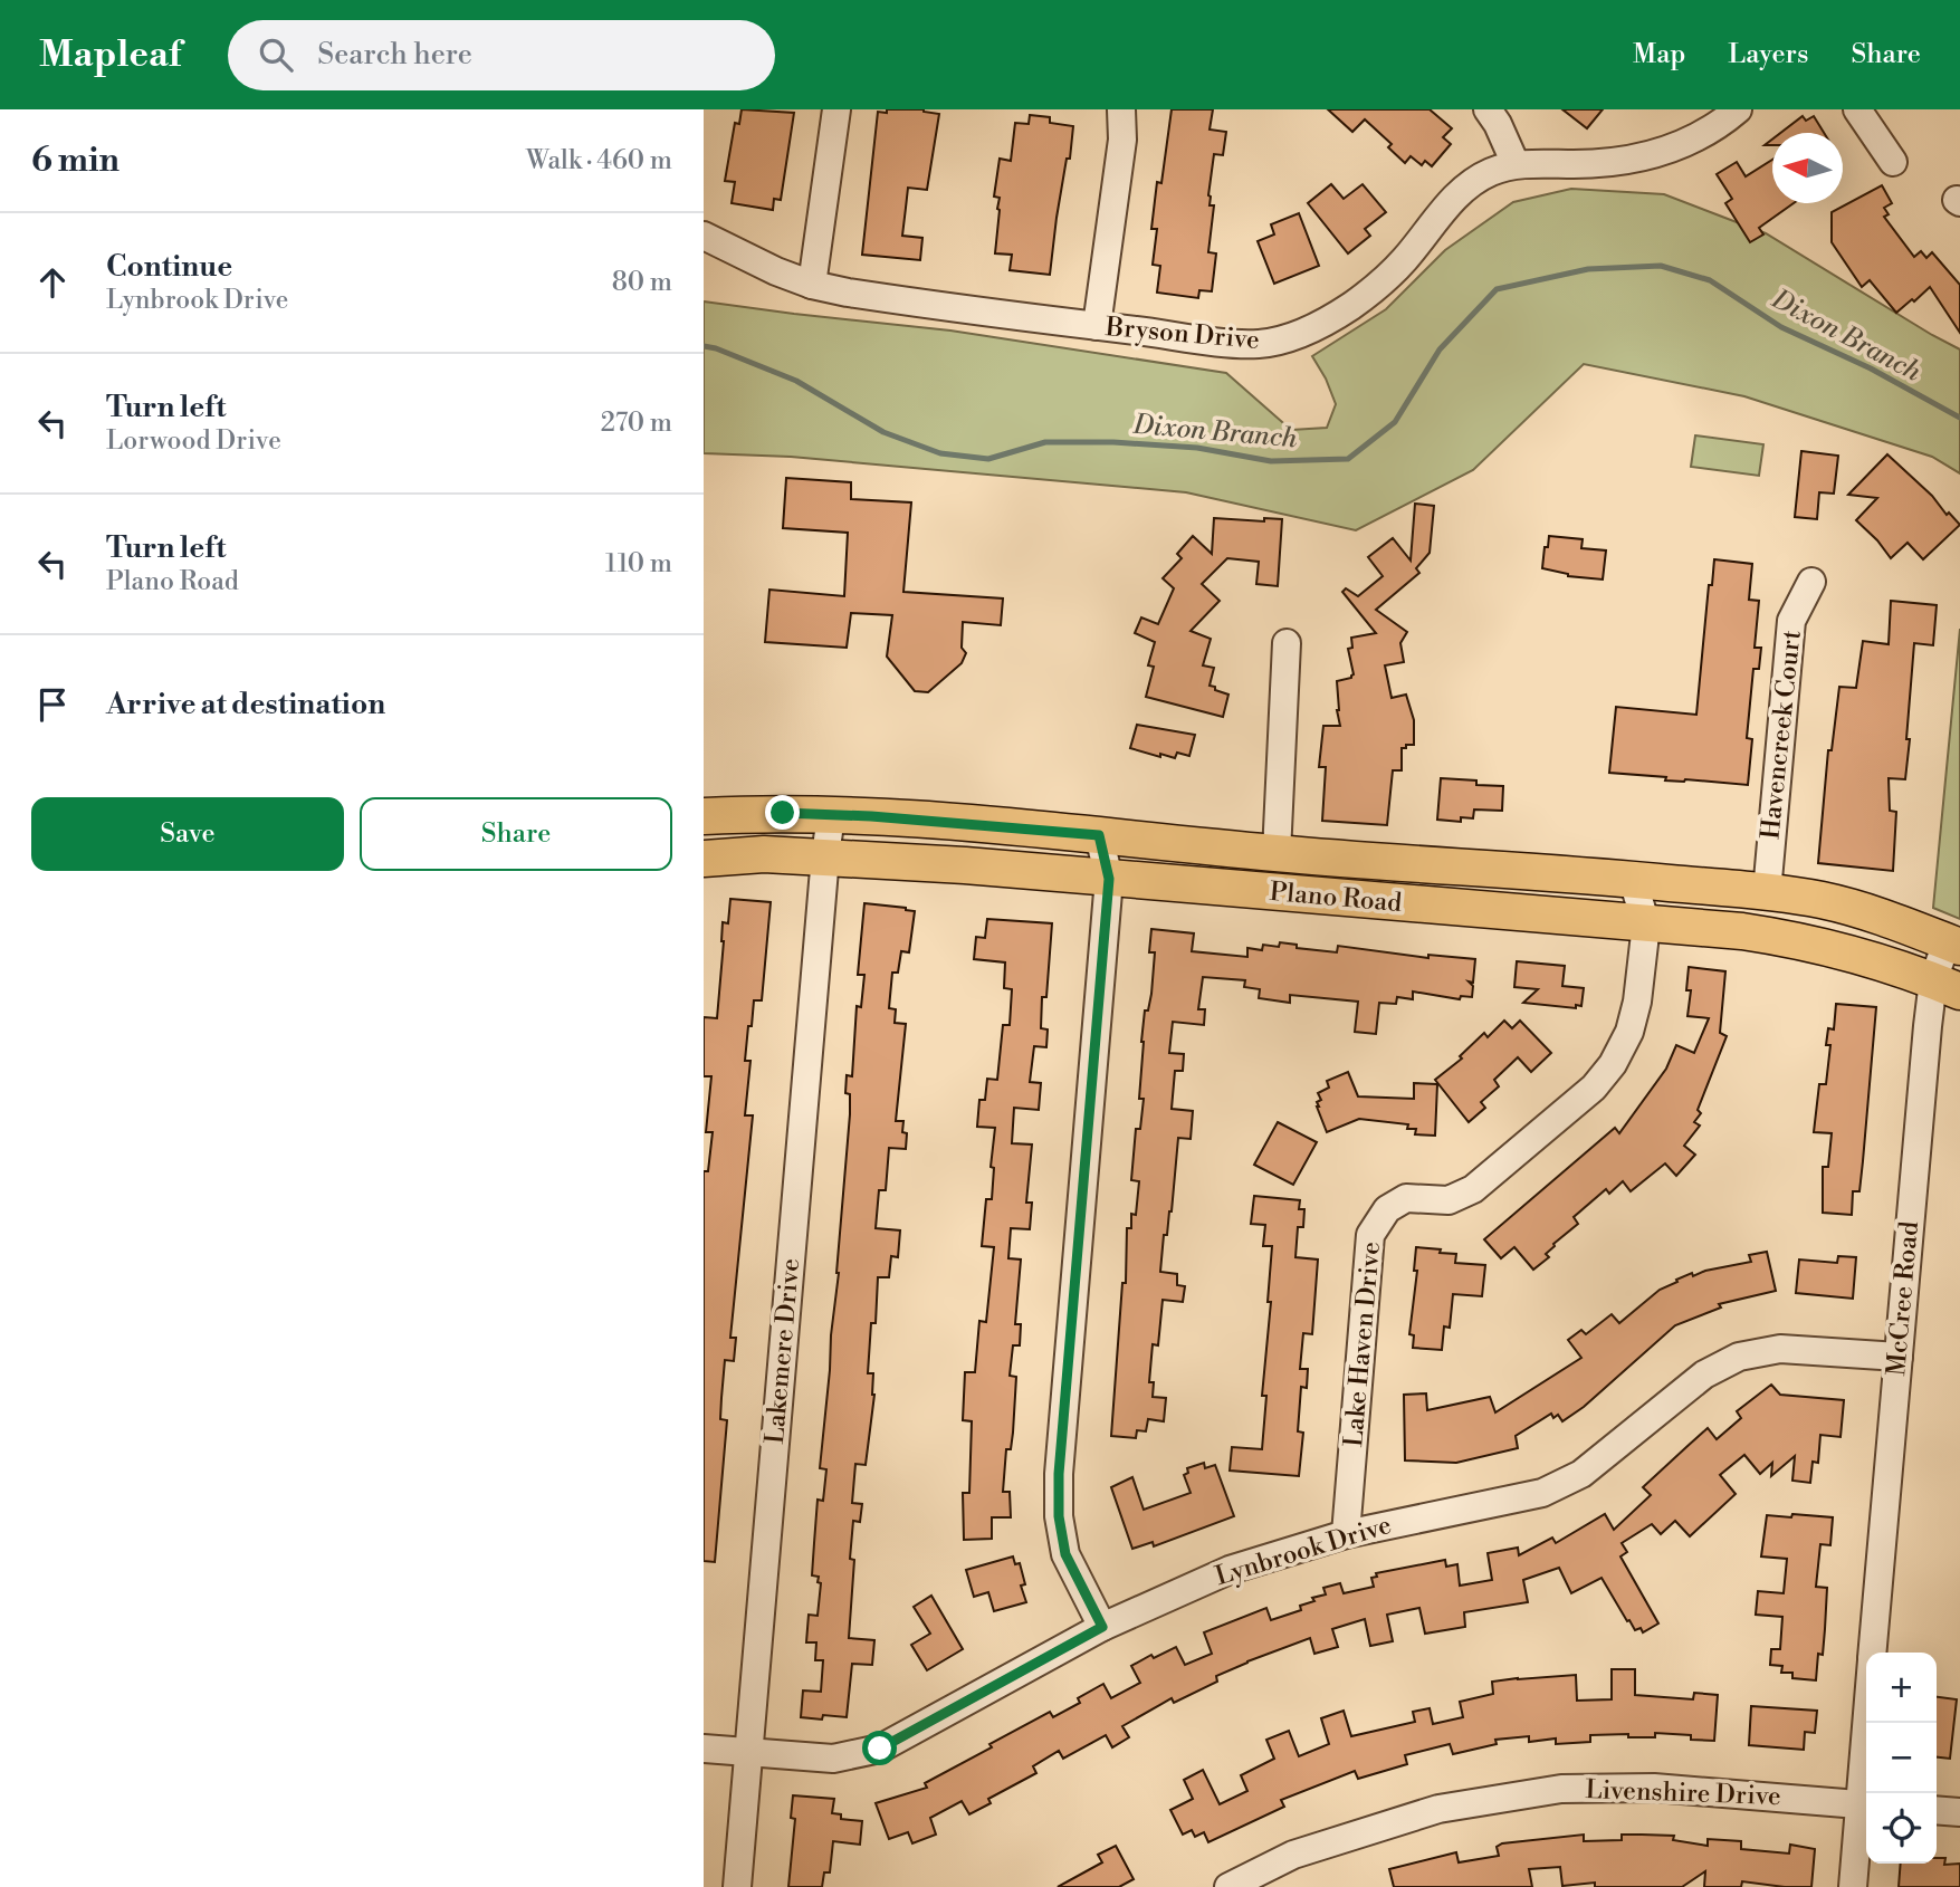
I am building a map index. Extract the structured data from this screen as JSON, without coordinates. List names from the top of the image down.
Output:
{
  "streets": {
    "main road": ["Plano Road"],
    "street": [
      "Bryson Drive",
      "Havencreek Court",
      "McCree Road",
      "Lake Haven Drive",
      "Lakemere Drive",
      "Lynbrook Drive",
      "Livenshire Drive"
    ]
  },
  "crossings": [
    ["Havencreek Court", "Plano Road"],
    ["Plano Road", "McCree Road"],
    ["Plano Road", "Lake Haven Drive"],
    ["Plano Road", "Lakemere Drive"],
    ["McCree Road", "Lynbrook Drive"],
    ["McCree Road", "Livenshire Drive"],
    ["Lake Haven Drive", "Lynbrook Drive"],
    ["Lakemere Drive", "Lynbrook Drive"]
  ],
  "water": ["Dixon Branch"],
  "north": "left",
  "page": {
    "header": "Mapleaf",
    "search": "Search here",
    "nav": ["Map", "Layers", "Share"],
    "heading": ["6 min", "Walk · 460 m"],
    "list": [
      ["Continue", "Lynbrook Drive", "80 m"],
      ["Turn left", "Lorwood Drive", "270 m"],
      ["Turn left", "Plano Road", "110 m"],
      "Arrive at destination"
    ],
    "buttons": ["Save", "Share"],
    "map_buttons": ["+", "−"]
  }
}
